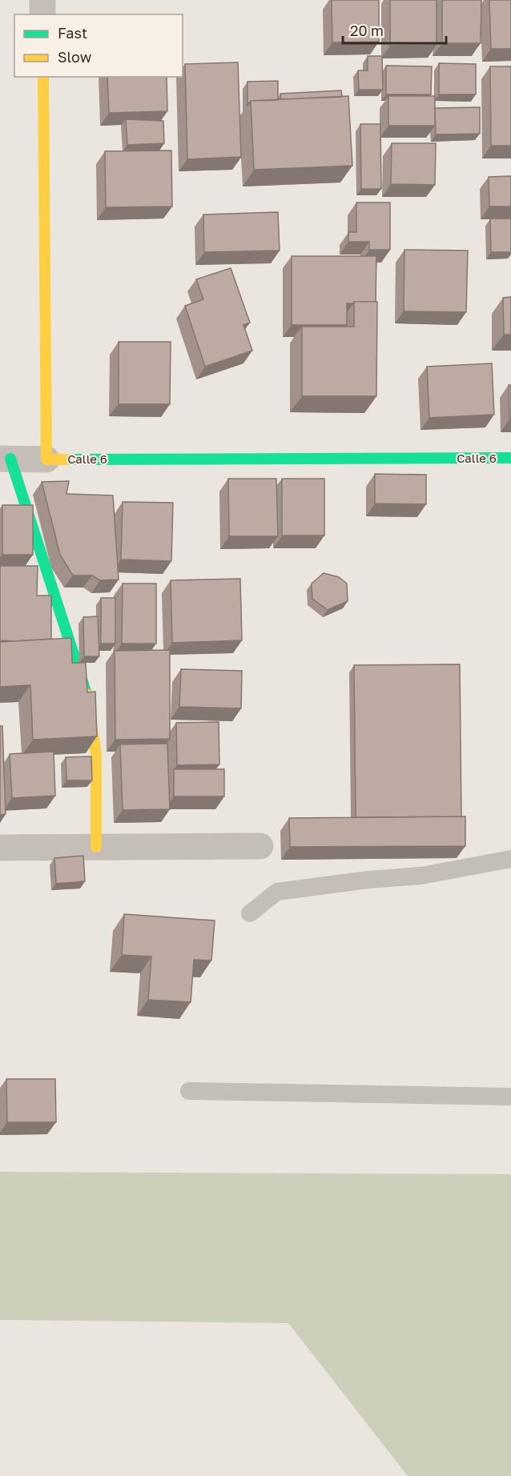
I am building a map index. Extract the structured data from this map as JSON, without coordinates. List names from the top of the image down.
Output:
{
  "streets": {
    "street": ["Calle 6"]
  },
  "legend": ["Fast", "Slow"],
  "scale_bar": "20 m"
}
